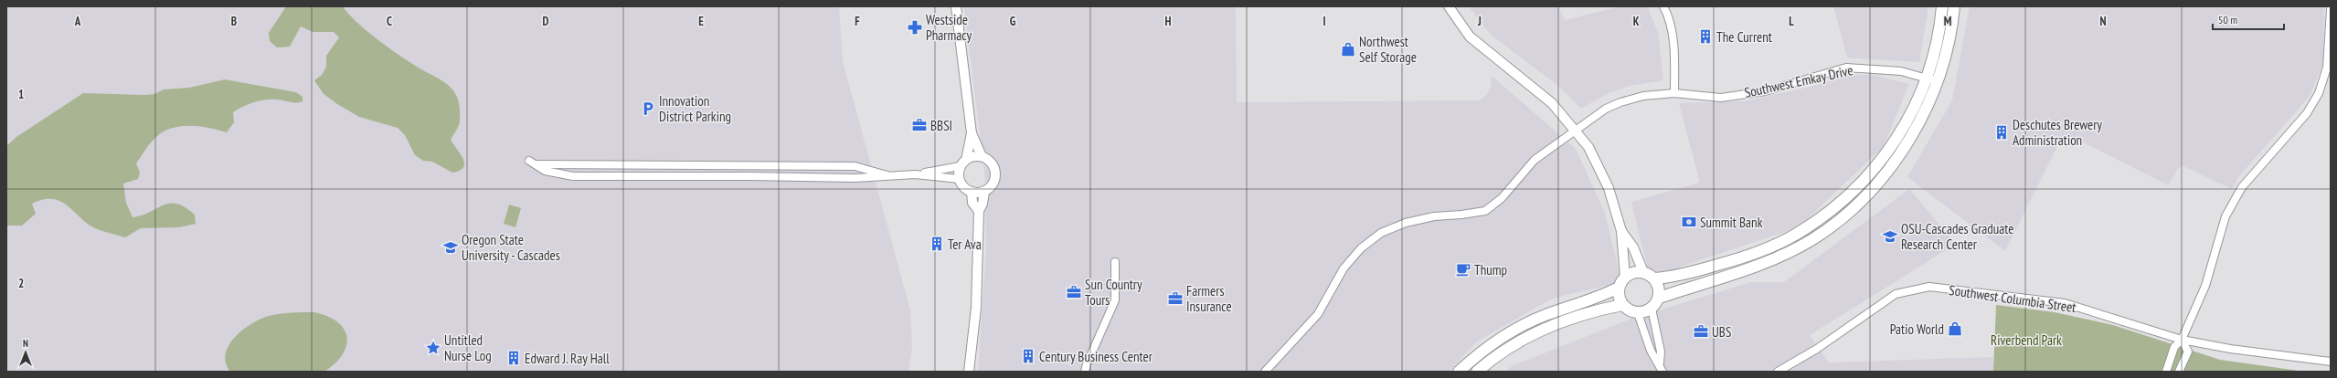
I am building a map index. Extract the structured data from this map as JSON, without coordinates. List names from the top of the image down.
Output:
{
  "streets": {
    "street": ["Southwest Emkay Drive", "Southwest Columbia Street"]
  },
  "parks": ["Riverbend Park"],
  "places": {
    "pharmacy": ["Westside Pharmacy"],
    "building": [
      "The Current",
      "Deschutes Brewery Administration",
      "Ter Ava",
      "Century Business Center",
      "Edward J. Ray Hall"
    ],
    "shop": ["Northwest Self Storage", "Patio World"],
    "parking": ["Innovation District Parking"],
    "office": [
      "BBSI",
      "Sun Country Tours",
      "Farmers Insurance",
      "UBS"
    ],
    "bank": ["Summit Bank"],
    "school or university": ["OSU-Cascades Graduate Research Center", "Oregon State University - Cascades"],
    "cafe": ["Thump"],
    "place": ["Untitled Nurse Log"]
  },
  "scale_bar": "50 m",
  "north": "top",
  "grid": {
    "columns": [
      "A",
      "B",
      "C",
      "D",
      "E",
      "F",
      "G",
      "H",
      "I",
      "J",
      "K",
      "L",
      "M",
      "N"
    ],
    "rows": ["1", "2"]
  }
}
